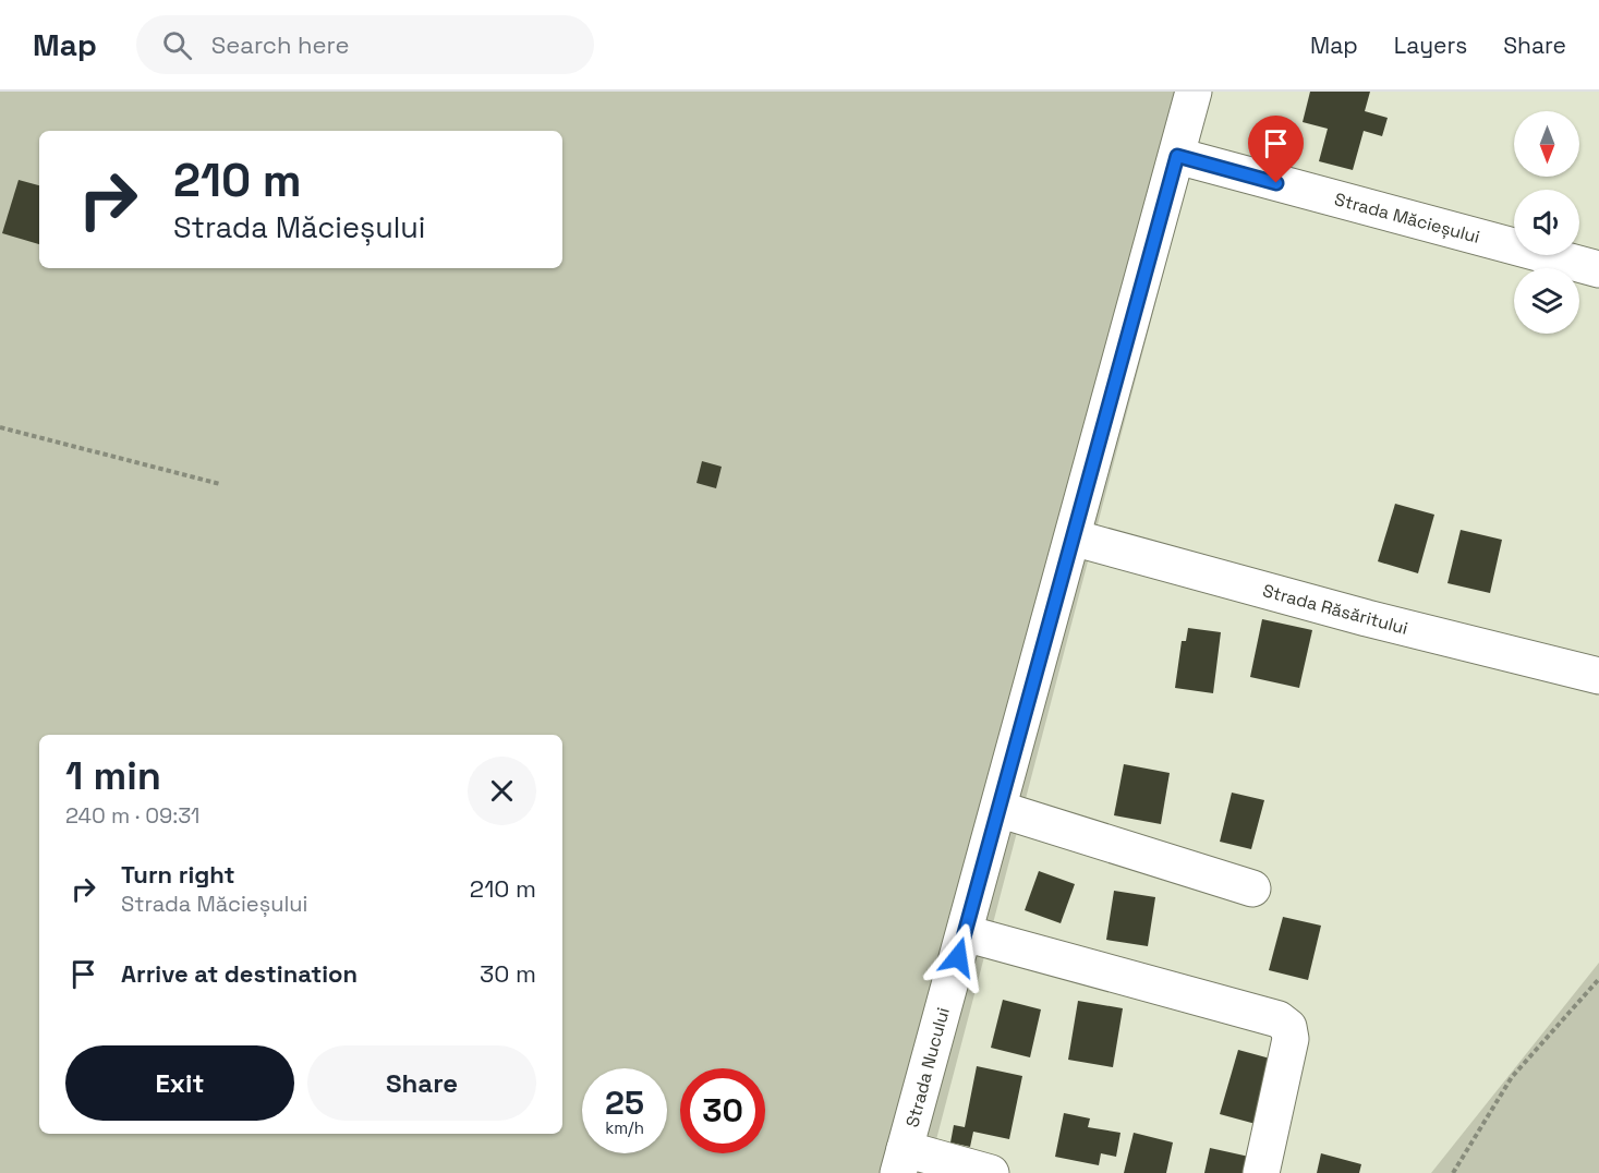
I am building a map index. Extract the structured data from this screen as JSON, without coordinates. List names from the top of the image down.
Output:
{
  "streets": {
    "street": ["Strada Măcieșului", "Strada Răsăritului", "Strada Nucului"]
  },
  "crossings": [
    ["Strada Măcieșului", "Strada Nucului"],
    ["Strada Răsăritului", "Strada Nucului"]
  ],
  "north": "bottom",
  "page": {
    "header": "Map",
    "search": "Search here",
    "nav": ["Map", "Layers", "Share"],
    "turn": ["210 m", "Strada Măcieșului"],
    "heading": ["1 min", "240 m · 09:31"],
    "list": [
      {
        "name": "Turn right",
        "note": "Strada Măcieșului",
        "value": "210 m"
      },
      {
        "name": "Arrive at destination",
        "value": "30 m"
      }
    ],
    "buttons": ["Exit", "Share"],
    "speed": "25 km/h",
    "limit": "30"
  }
}
